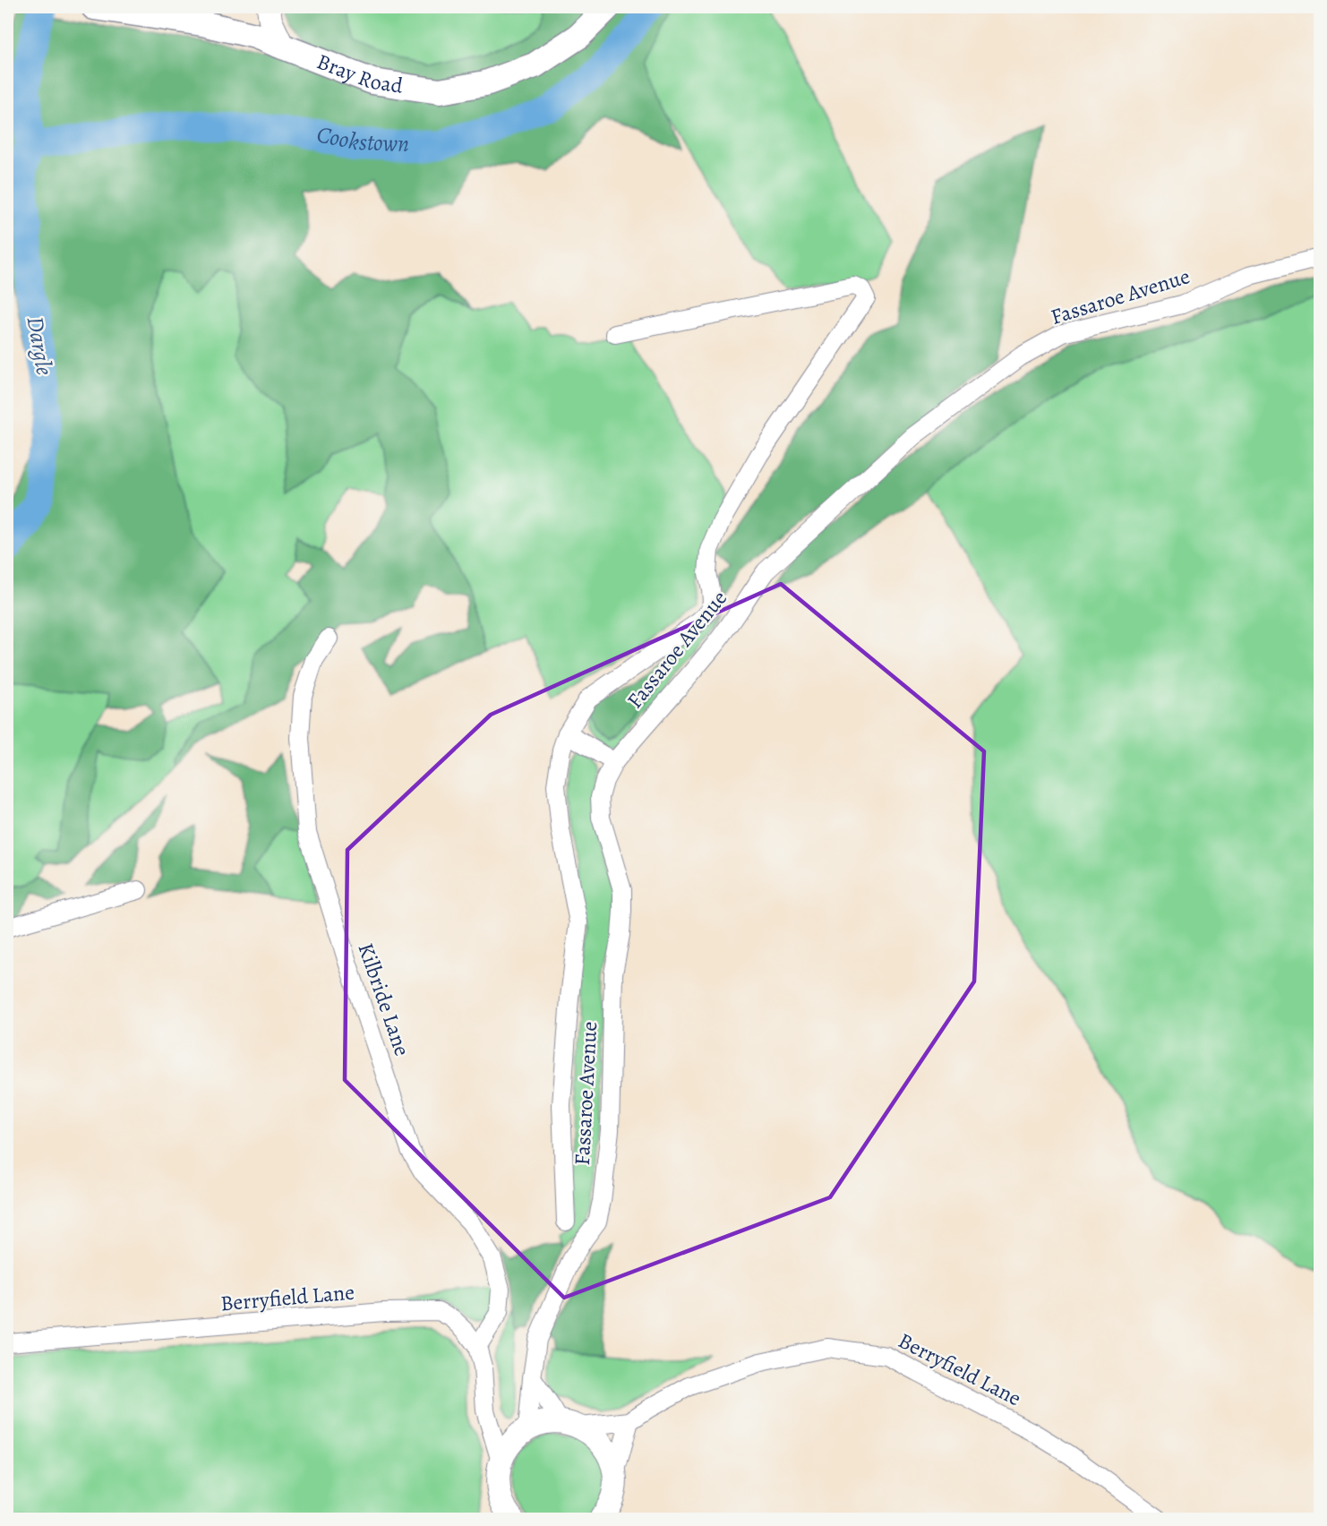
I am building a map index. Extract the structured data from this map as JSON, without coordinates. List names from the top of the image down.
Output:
{
  "streets": {
    "main road": ["Bray Road"],
    "street": ["Fassaroe Avenue", "Kilbride Lane", "Berryfield Lane"]
  },
  "crossings": [
    ["Kilbride Lane", "Berryfield Lane"]
  ],
  "water": ["Cookstown", "Dargle"]
}
